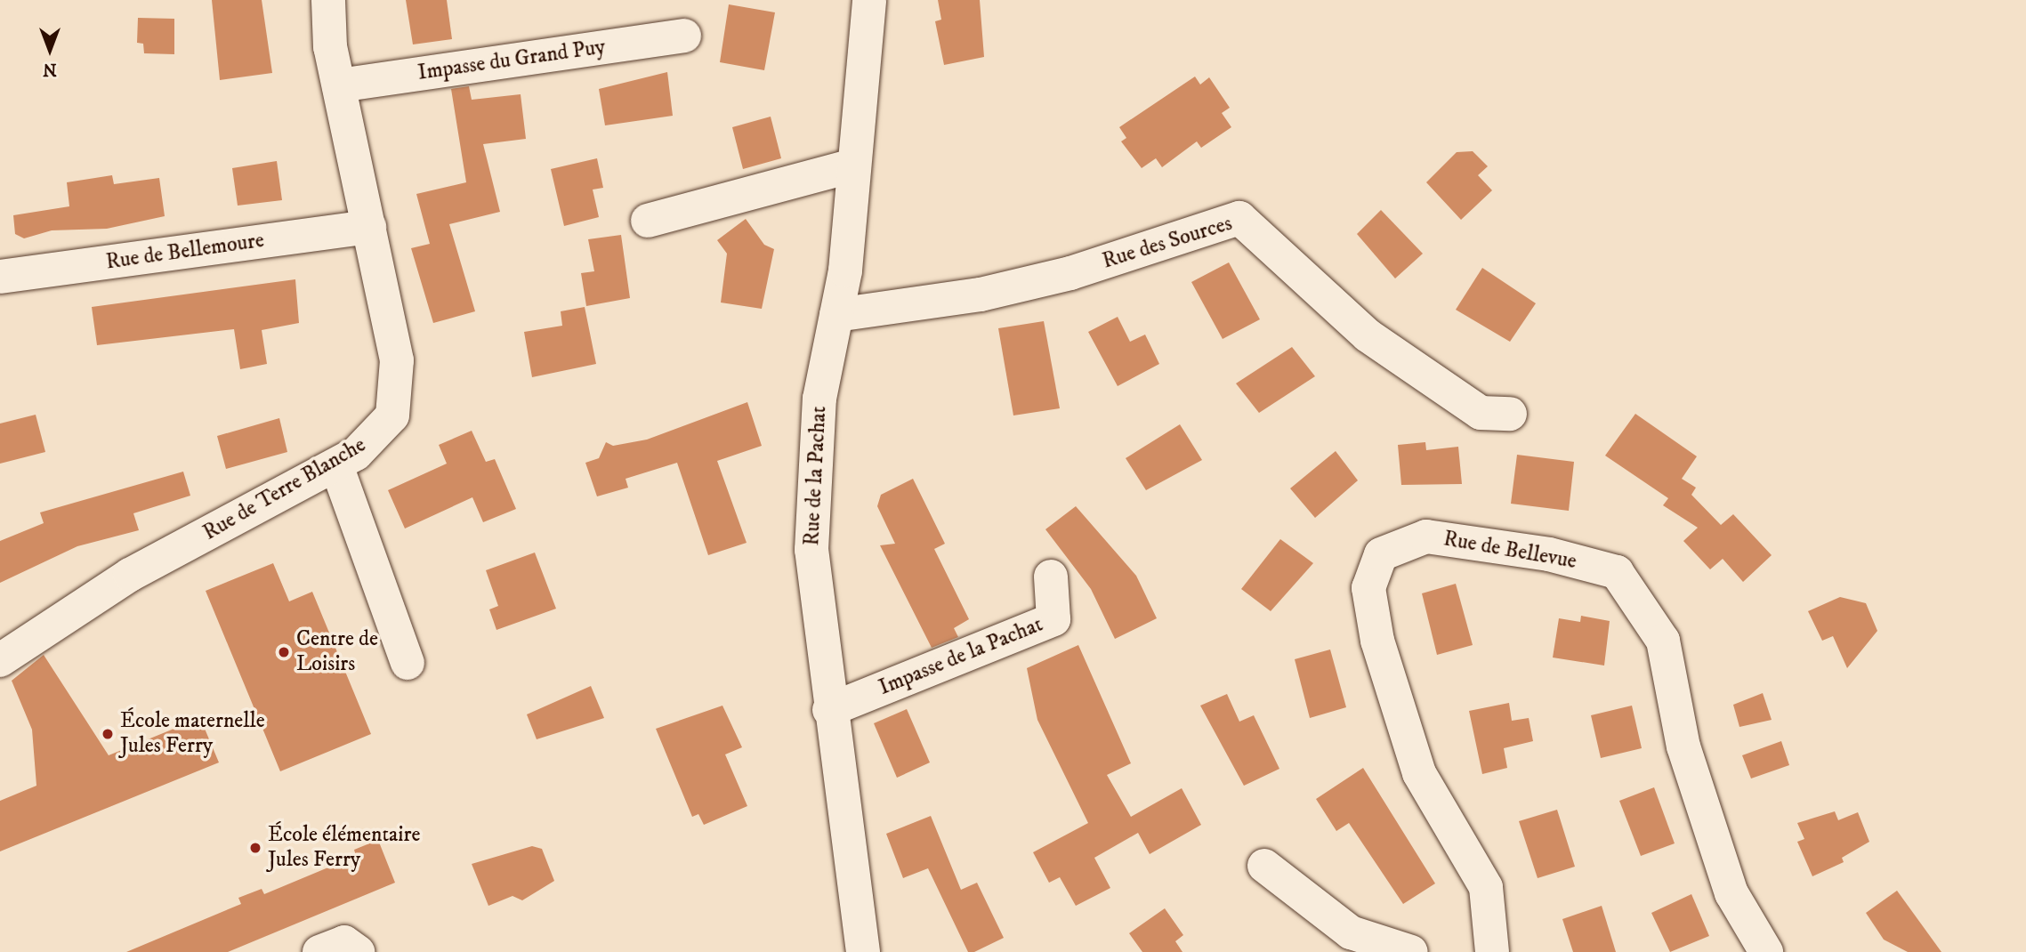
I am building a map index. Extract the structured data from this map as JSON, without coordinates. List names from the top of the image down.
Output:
{
  "streets": {
    "street": [
      "Impasse du Grand Puy",
      "Rue des Sources",
      "Rue de Bellemoure",
      "Rue de la Pachat",
      "Rue de Terre Blanche",
      "Rue de Bellevue",
      "Impasse de la Pachat"
    ]
  },
  "crossings": [
    ["Impasse du Grand Puy", "Rue de Terre Blanche"],
    ["Rue des Sources", "Rue de la Pachat"],
    ["Rue de Bellemoure", "Rue de Terre Blanche"],
    ["Rue de la Pachat", "Impasse de la Pachat"]
  ],
  "places": ["Centre de Loisirs", "École maternelle Jules Ferry", "École élémentaire Jules Ferry"],
  "north": "bottom"
}
